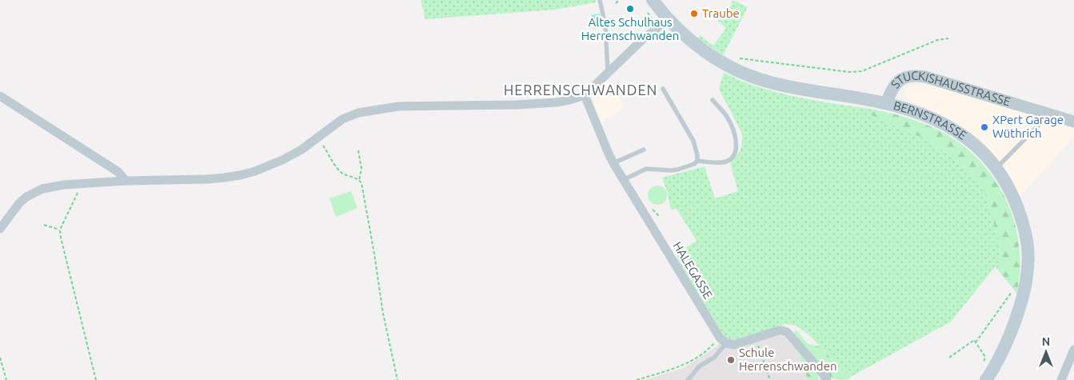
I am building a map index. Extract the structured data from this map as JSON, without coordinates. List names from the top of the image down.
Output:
{
  "streets": {
    "main road": ["BERNSTRASSE"],
    "street": ["STUCKISHAUSSTRASSE", "HALEGASSE"]
  },
  "crossings": [
    ["STUCKISHAUSSTRASSE", "BERNSTRASSE"]
  ],
  "districts": ["HERRENSCHWANDEN"],
  "places": [
    "Altes Schulhaus Herrenschwanden",
    "Traube",
    "XPert Garage Wüthrich",
    "Schule Herrenschwanden"
  ],
  "north": "top"
}
